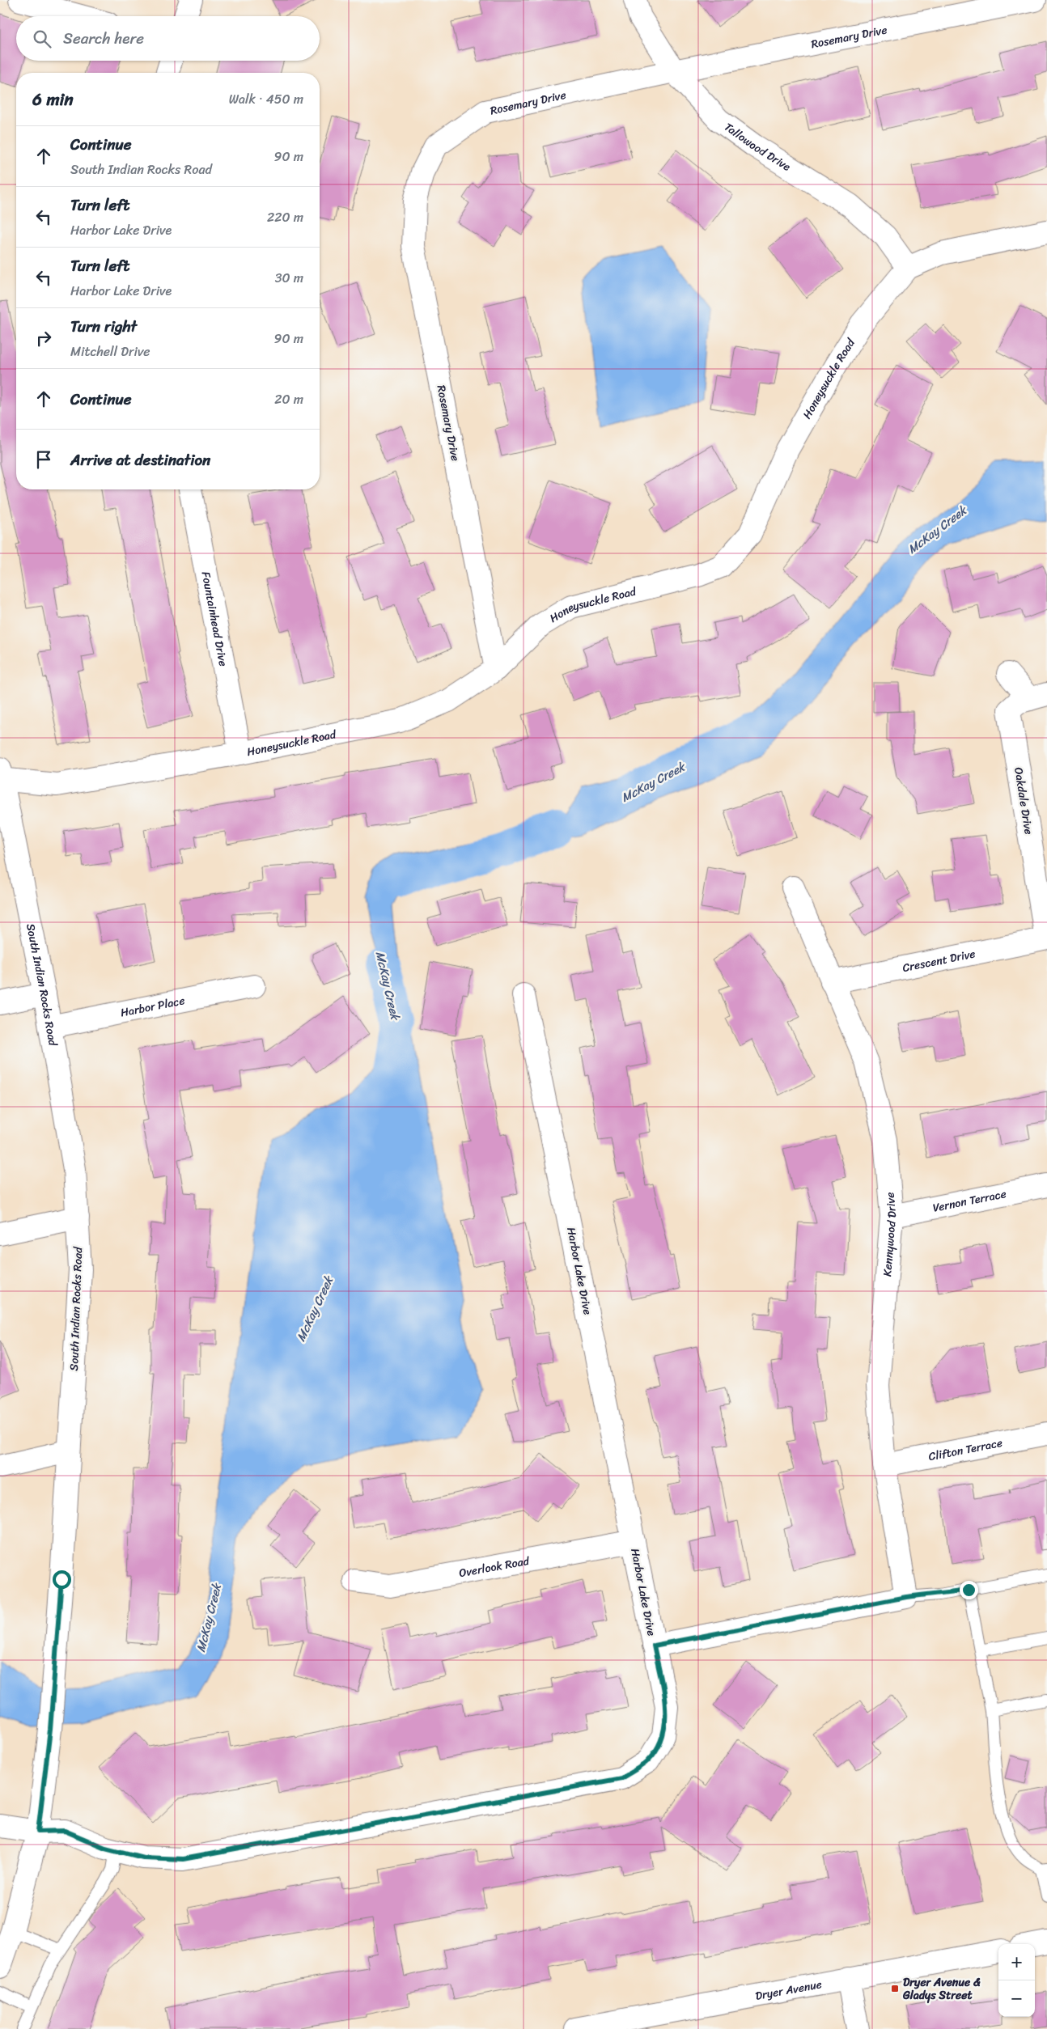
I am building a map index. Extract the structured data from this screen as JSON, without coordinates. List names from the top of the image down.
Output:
{
  "streets": {
    "street": [
      "Rosemary Drive",
      "Tallowood Drive",
      "Honeysuckle Road",
      "Fountainhead Drive",
      "Oakdale Drive",
      "Crescent Drive",
      "South Indian Rocks Road",
      "Harbor Place",
      "Vernon Terrace",
      "Kennywood Drive",
      "Harbor Lake Drive",
      "Clifton Terrace",
      "Overlook Road",
      "Dryer Avenue"
    ]
  },
  "crossings": [
    ["Rosemary Drive", "Tallowood Drive"],
    ["Rosemary Drive", "Honeysuckle Road"],
    ["Tallowood Drive", "Honeysuckle Road"],
    ["Honeysuckle Road", "Fountainhead Drive"],
    ["Honeysuckle Road", "South Indian Rocks Road"],
    ["Oakdale Drive", "Crescent Drive"],
    ["Crescent Drive", "Kennywood Drive"],
    ["South Indian Rocks Road", "Harbor Place"],
    ["South Indian Rocks Road", "Harbor Lake Drive"],
    ["Vernon Terrace", "Kennywood Drive"],
    ["Kennywood Drive", "Clifton Terrace"],
    ["Harbor Lake Drive", "Overlook Road"]
  ],
  "water": ["McKay Creek"],
  "places": {
    "transit": ["Dryer Avenue & Gladys Street"]
  },
  "page": {
    "search": "Search here",
    "heading": ["6 min", "Walk · 450 m"],
    "list": [
      ["Continue", "South Indian Rocks Road", "90 m"],
      ["Turn left", "Harbor Lake Drive", "220 m"],
      ["Turn left", "Harbor Lake Drive", "30 m"],
      ["Turn right", "Mitchell Drive", "90 m"],
      ["Continue", "20 m"],
      "Arrive at destination"
    ],
    "map_buttons": ["+", "−"]
  }
}
